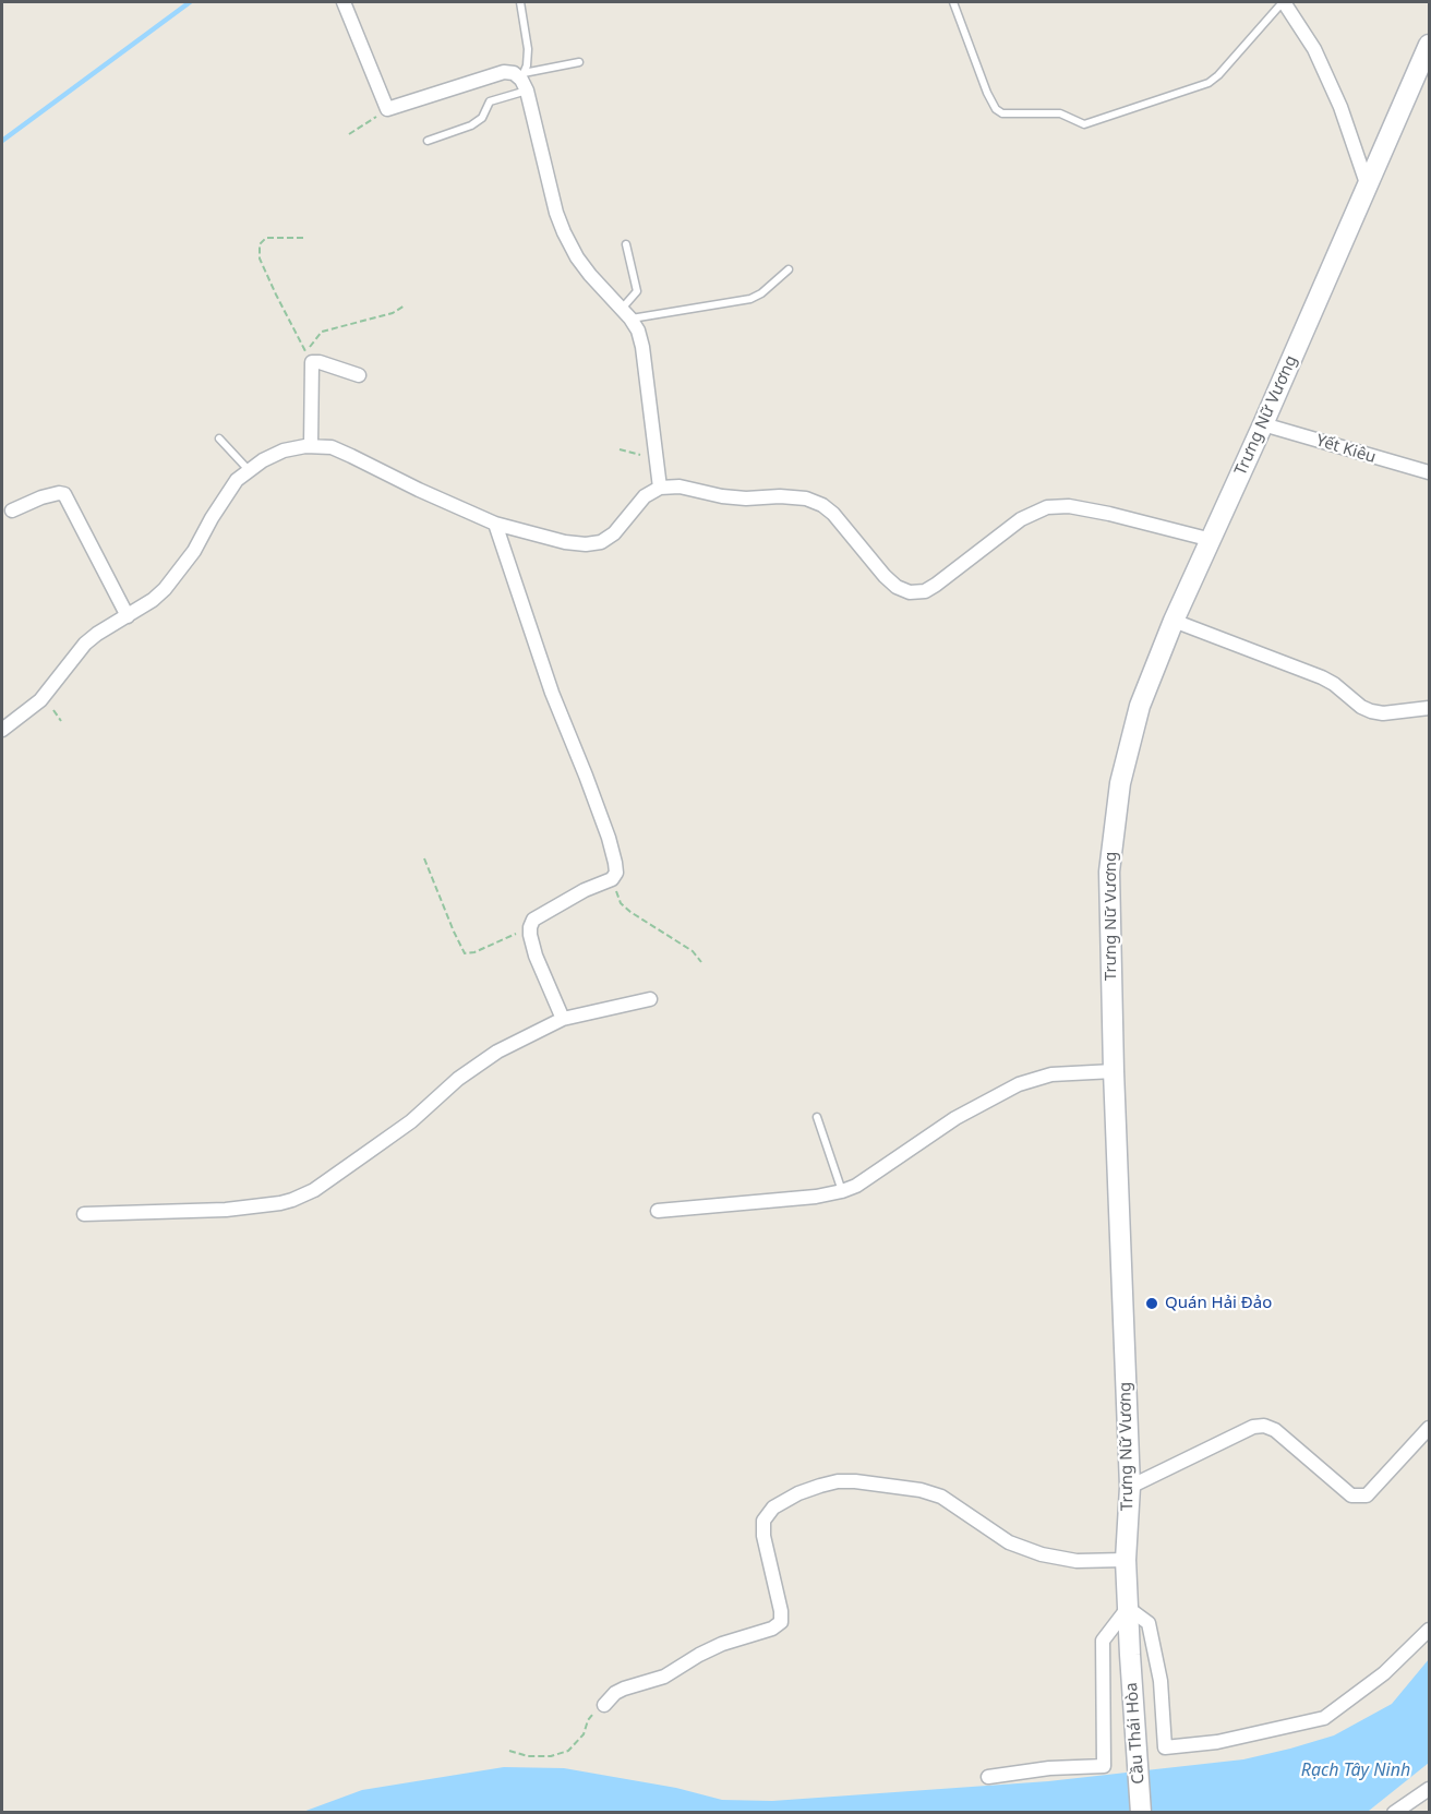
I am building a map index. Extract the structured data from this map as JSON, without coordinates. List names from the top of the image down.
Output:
{
  "streets": {
    "main road": ["Trưng Nữ Vương", "Cầu Thái Hòa"],
    "street": ["Yết Kiêu"]
  },
  "crossings": [
    ["Trưng Nữ Vương", "Yết Kiêu"],
    ["Trưng Nữ Vương", "Cầu Thái Hòa"]
  ],
  "water": ["Rạch Tây Ninh"],
  "places": ["Quán Hải Đảo"]
}
